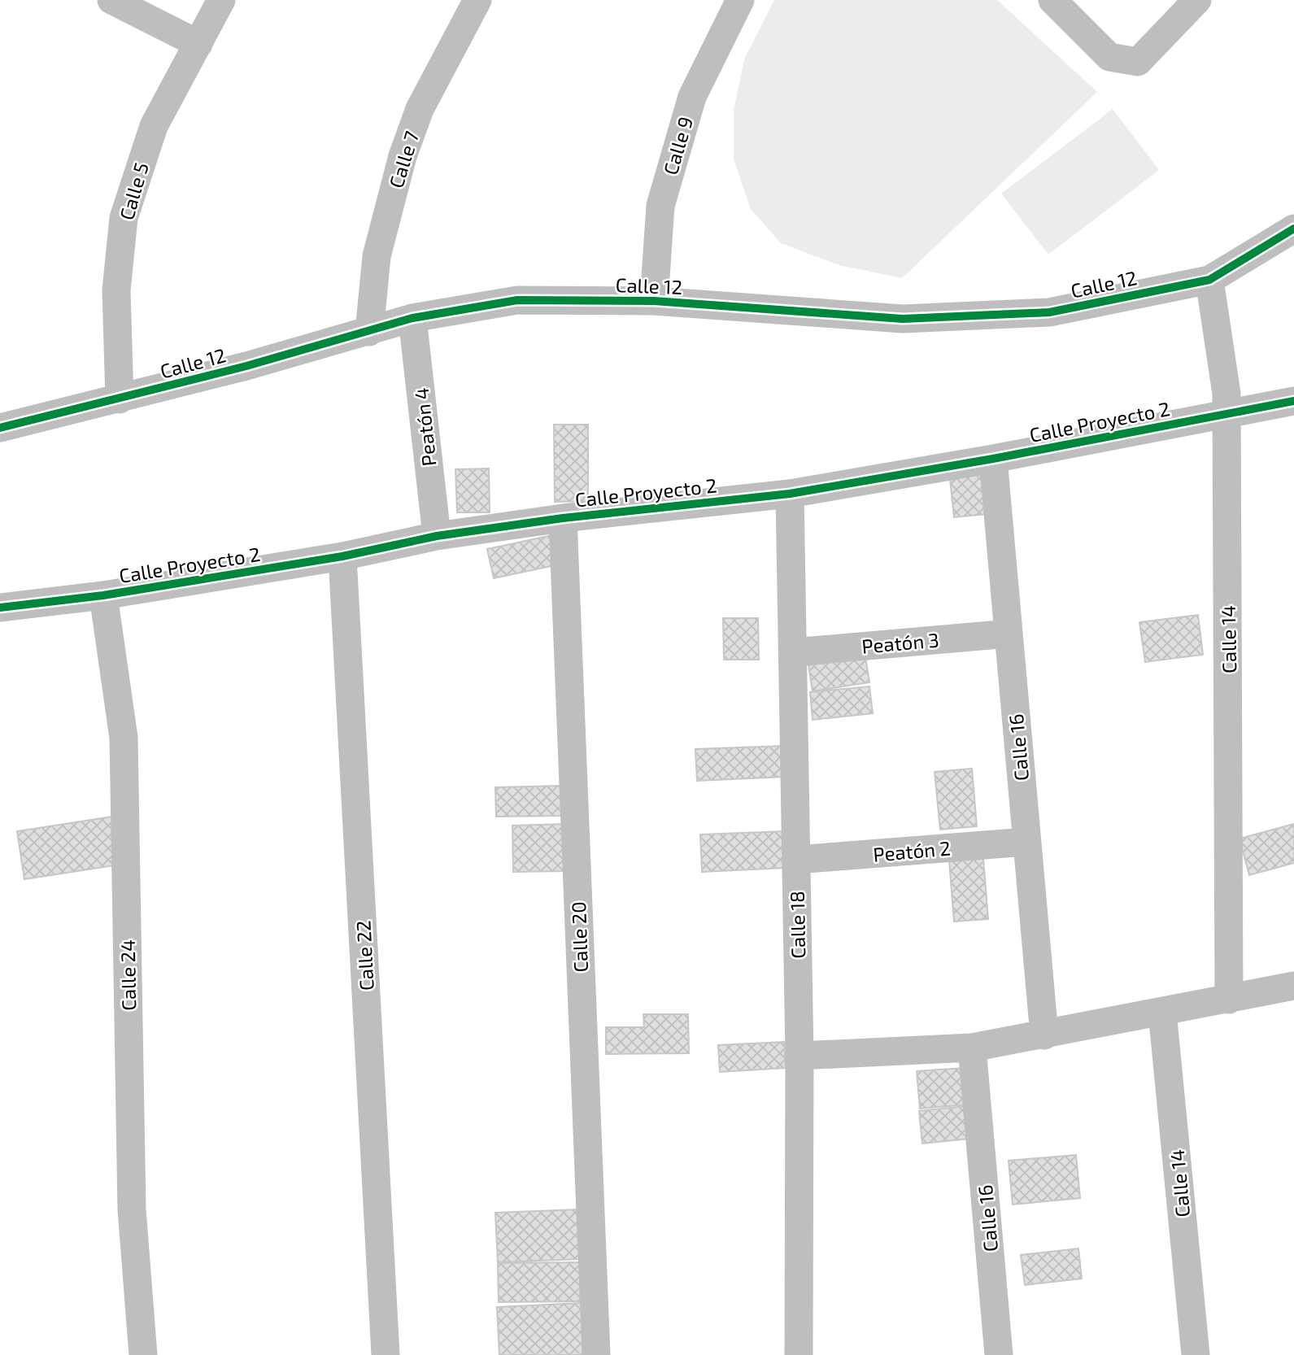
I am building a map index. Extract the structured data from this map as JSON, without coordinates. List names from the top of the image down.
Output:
{
  "streets": {
    "street": [
      "Calle 9",
      "Calle 7",
      "Calle 5",
      "Calle 12",
      "Calle Proyecto 2",
      "Peatón 4",
      "Calle 14",
      "Peatón 3",
      "Calle 16",
      "Peatón 2",
      "Calle 18",
      "Calle 20",
      "Calle 22",
      "Calle 24"
    ]
  },
  "crossings": [
    ["Calle 9", "Calle 12"],
    ["Calle 7", "Calle 12"],
    ["Calle 5", "Calle 12"],
    ["Calle 12", "Peatón 4"],
    ["Calle 12", "Calle 14"],
    ["Calle Proyecto 2", "Peatón 4"],
    ["Calle Proyecto 2", "Calle 14"],
    ["Calle Proyecto 2", "Calle 16"],
    ["Calle Proyecto 2", "Calle 18"],
    ["Calle Proyecto 2", "Calle 20"],
    ["Calle Proyecto 2", "Calle 22"],
    ["Calle Proyecto 2", "Calle 24"],
    ["Peatón 3", "Calle 16"],
    ["Peatón 3", "Calle 18"],
    ["Calle 16", "Peatón 2"],
    ["Peatón 2", "Calle 18"]
  ]
}
